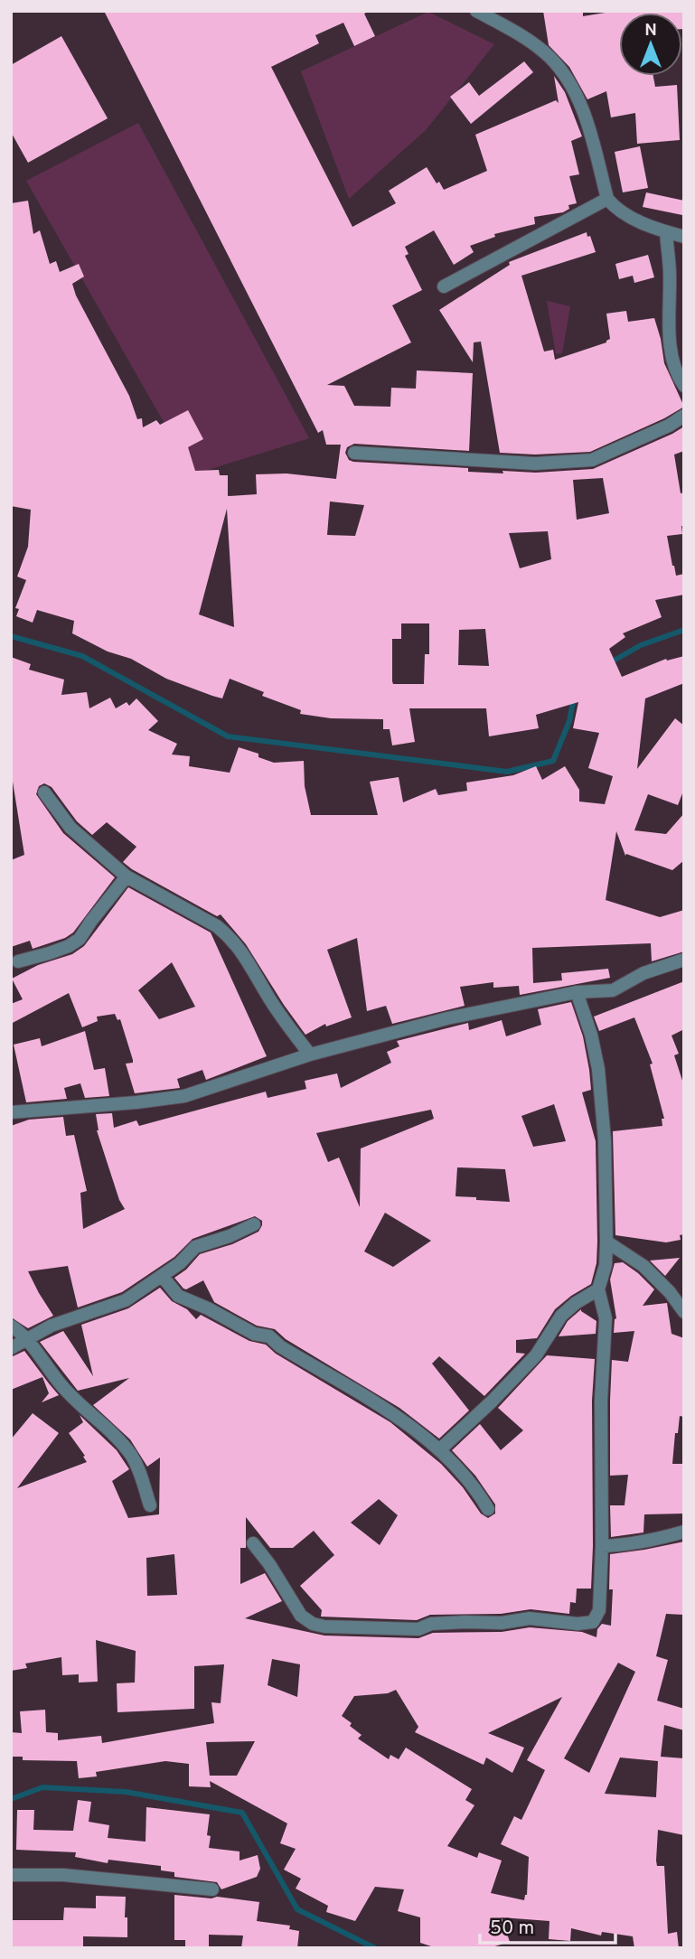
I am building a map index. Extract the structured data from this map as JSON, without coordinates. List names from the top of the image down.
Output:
{
  "scale_bar": "50 m",
  "north": "top"
}
